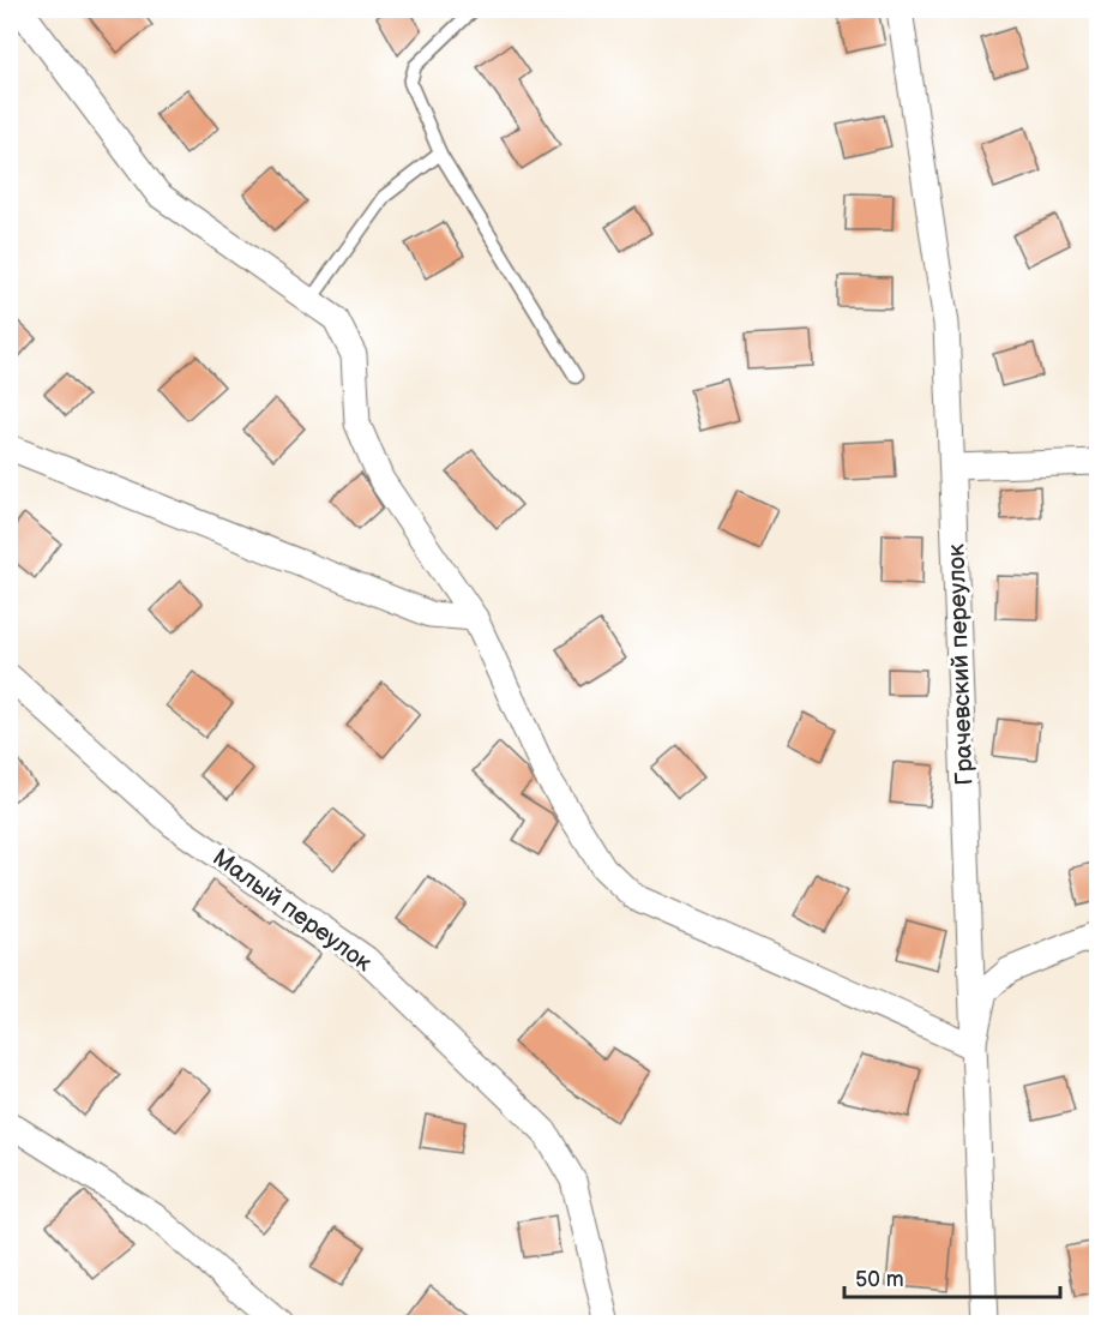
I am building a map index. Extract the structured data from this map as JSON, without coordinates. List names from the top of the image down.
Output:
{
  "streets": {
    "street": ["Грачевский переулок", "Малый переулок"]
  },
  "scale_bar": "50 m"
}
